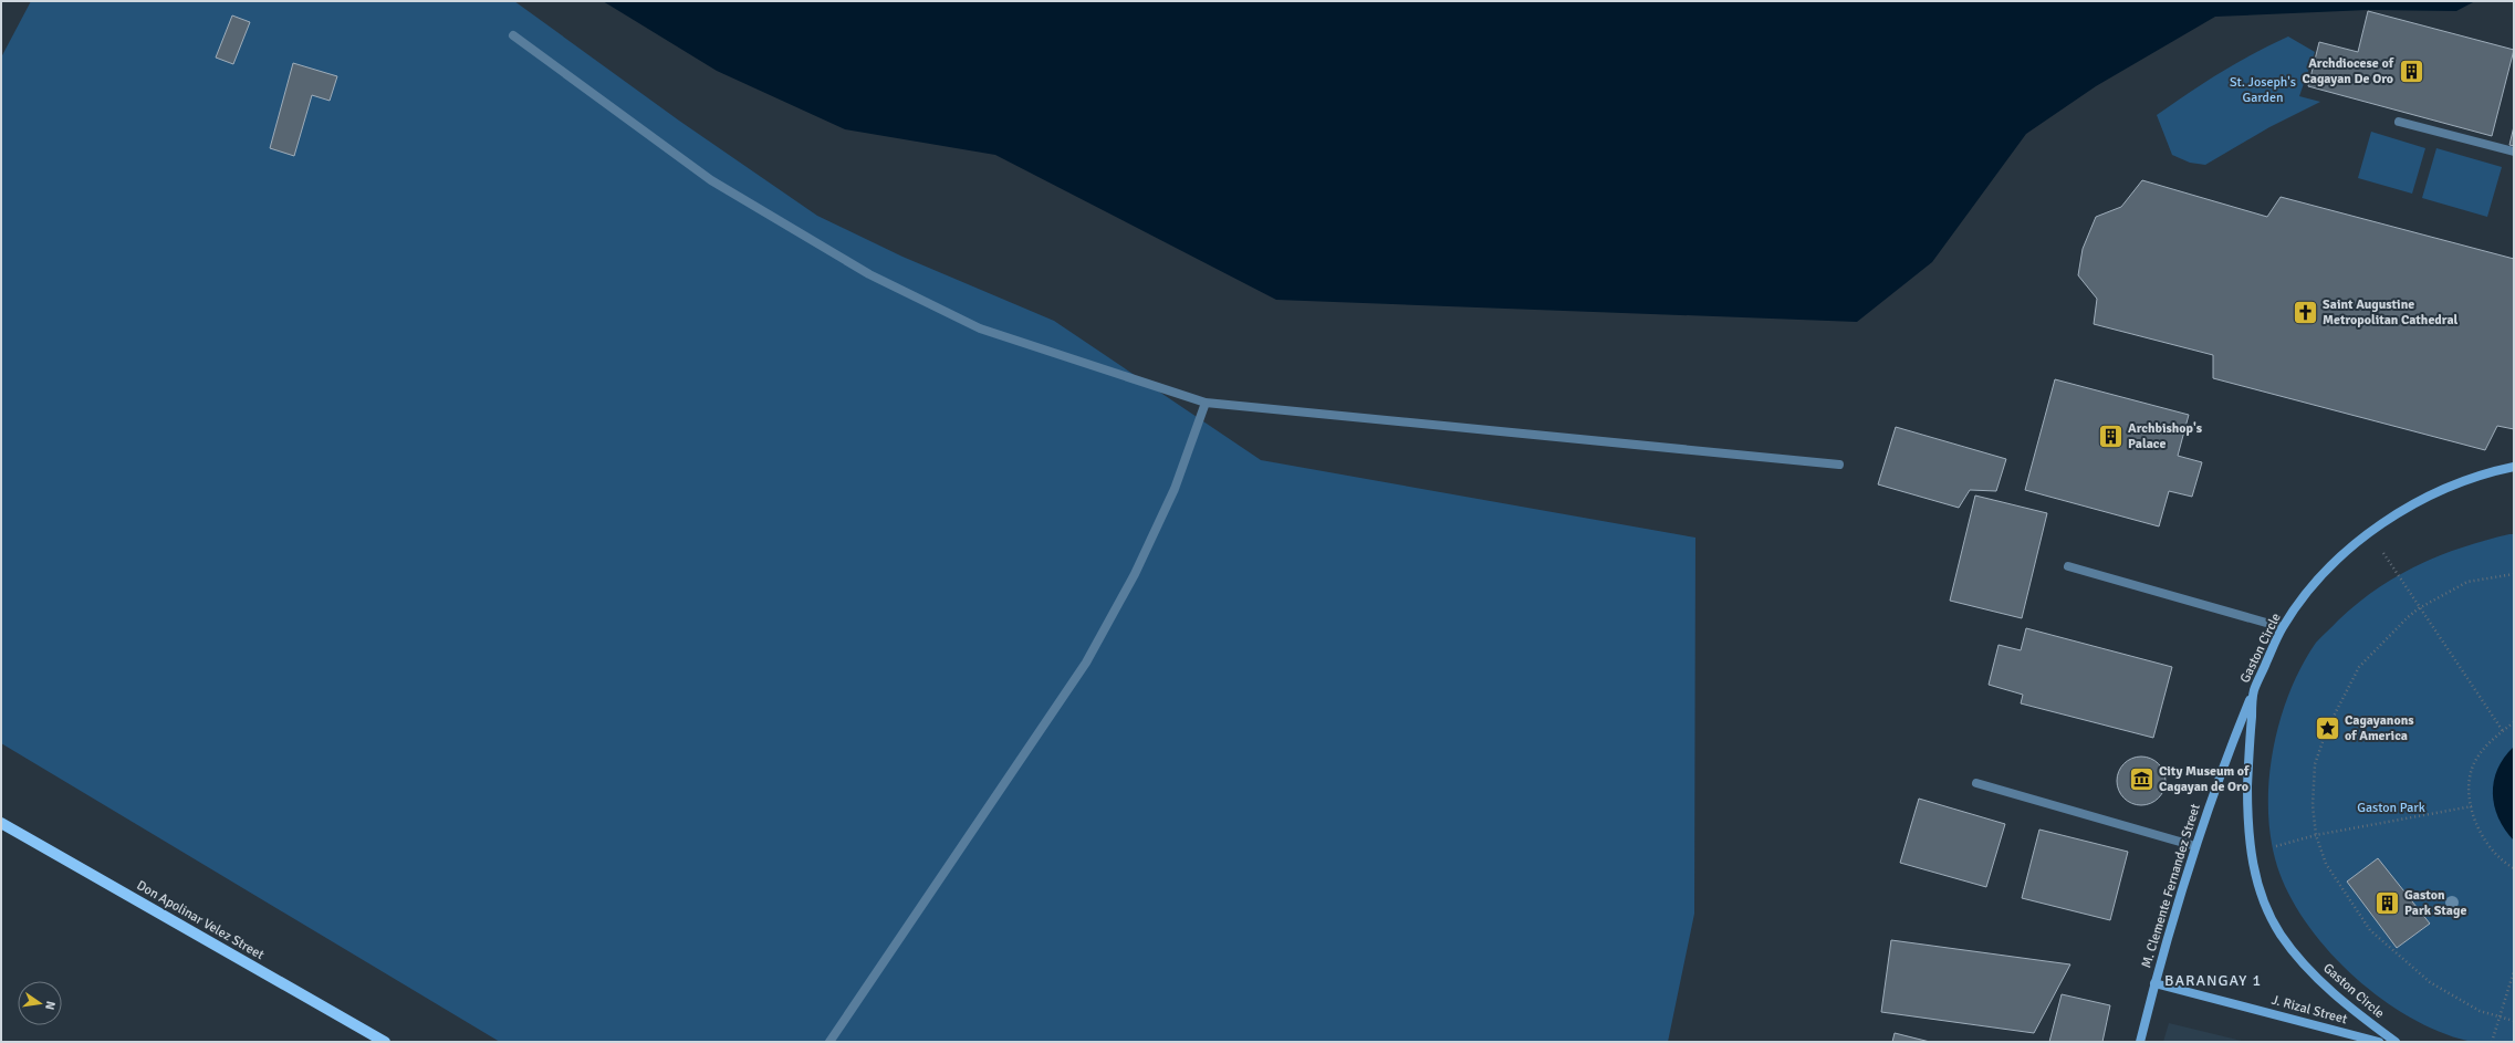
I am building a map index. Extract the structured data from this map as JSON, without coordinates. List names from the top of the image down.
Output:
{
  "streets": {
    "main road": ["Don Apolinar Velez Street"],
    "street": ["Gaston Circle", "M. Clemente Fernandez Street", "J. Rizal Street"]
  },
  "crossings": [
    ["Gaston Circle", "M. Clemente Fernandez Street"],
    ["M. Clemente Fernandez Street", "J. Rizal Street"]
  ],
  "districts": ["BARANGAY 1"],
  "parks": ["St. Joseph's Garden", "Gaston Park"],
  "places": {
    "building": ["Archdiocese of Cagayan De Oro", "Archbishop's Palace", "Gaston Park Stage"],
    "church": ["Saint Augustine Metropolitan Cathedral"],
    "place": ["Cagayanons of America"],
    "museum": ["City Museum of Cagayan de Oro"]
  },
  "north": "right"
}
